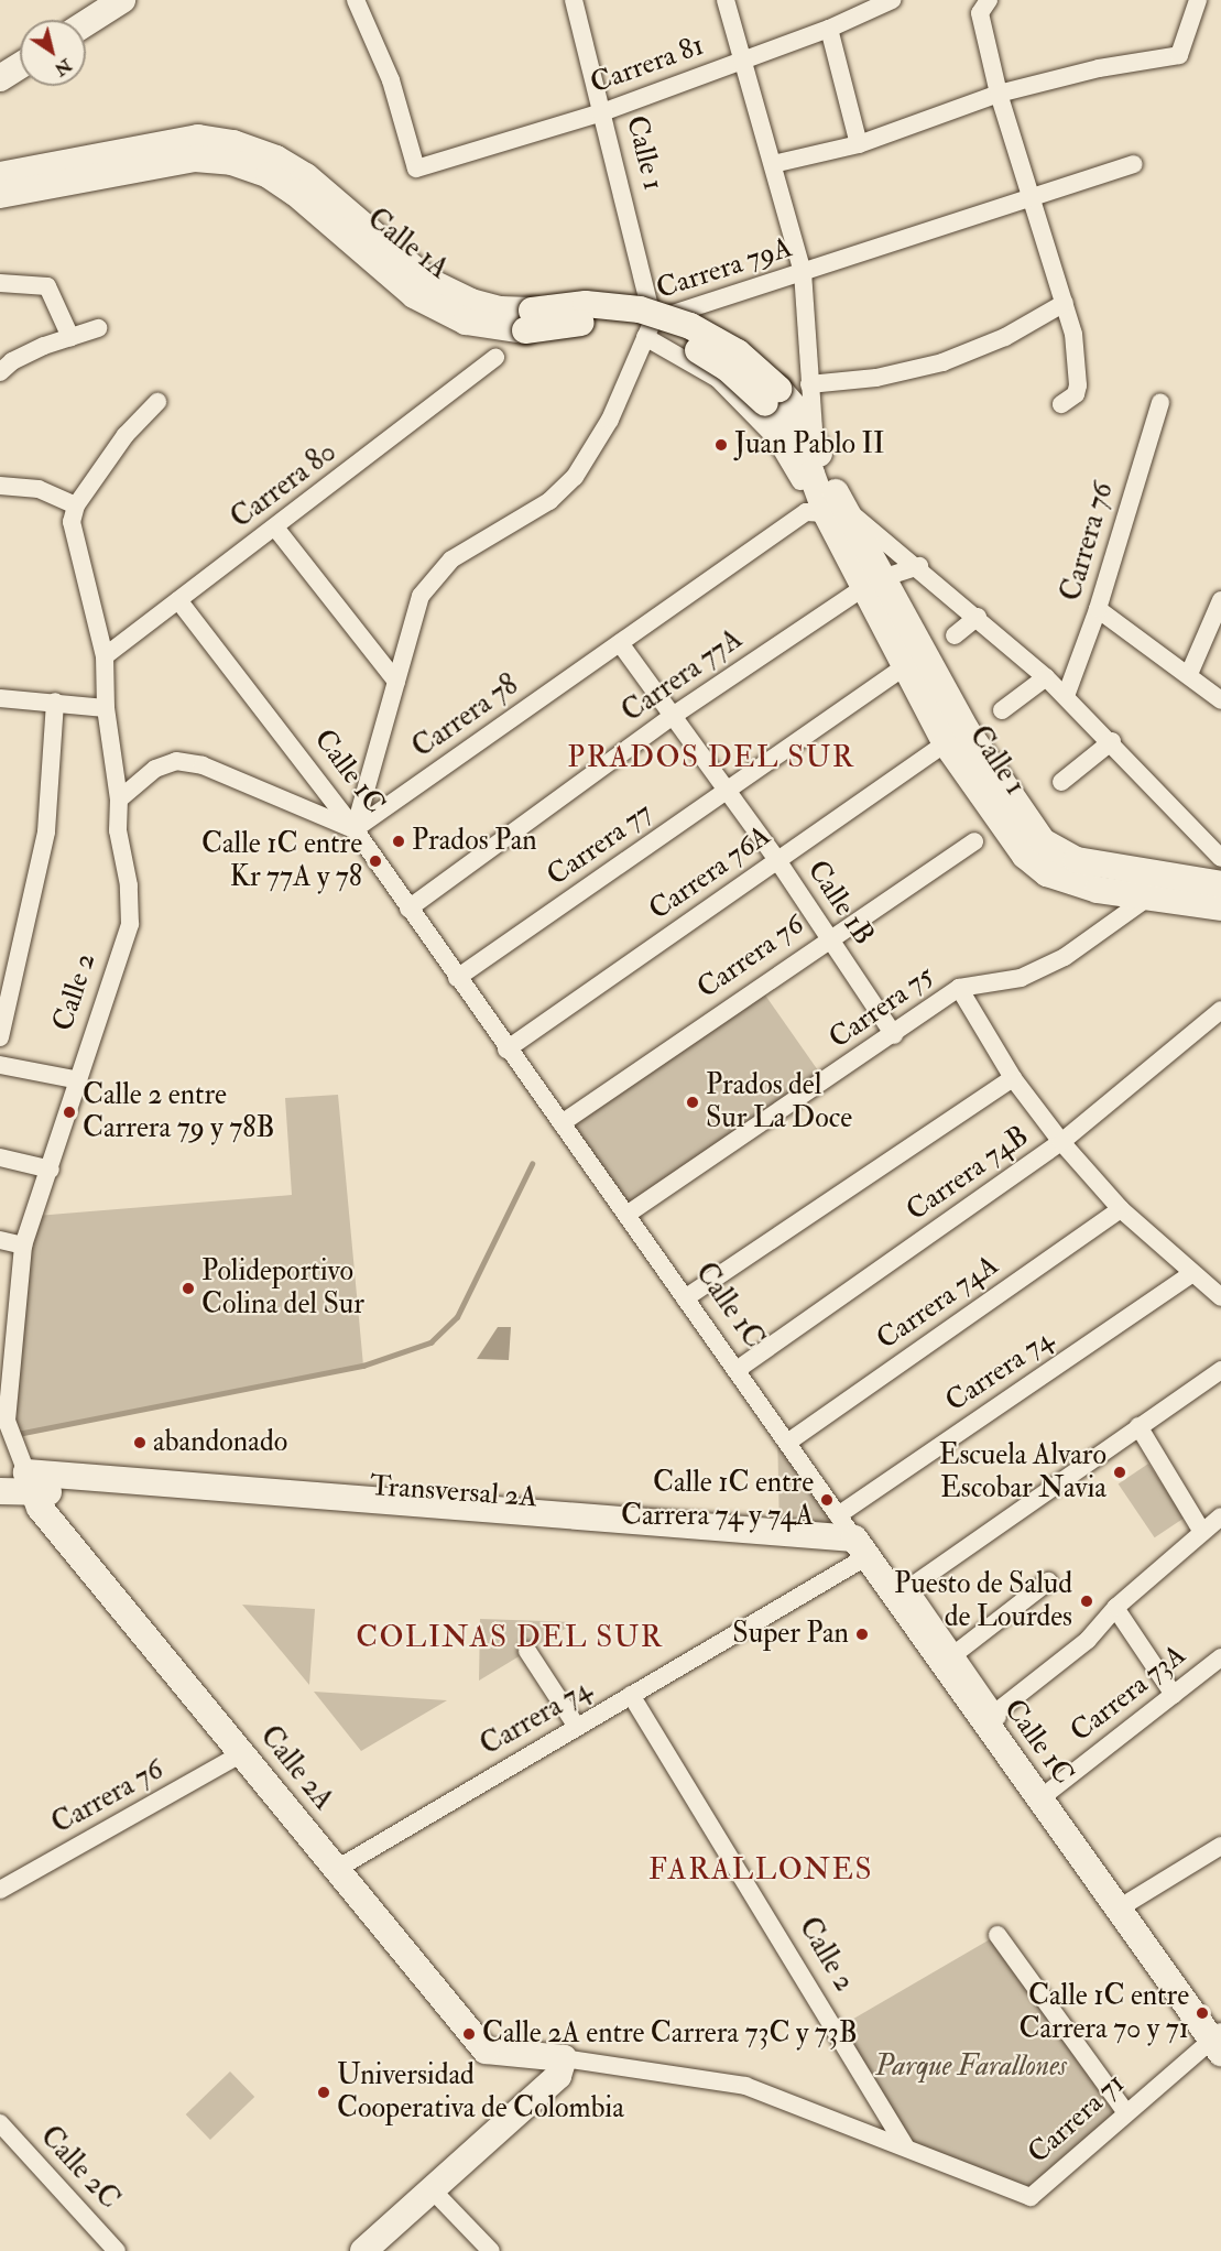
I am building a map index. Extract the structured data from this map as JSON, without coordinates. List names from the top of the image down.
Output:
{
  "streets": {
    "street": [
      "Carrera 81",
      "Calle 1",
      "Calle 1A",
      "Carrera 79A",
      "Carrera 80",
      "Carrera 76",
      "Carrera 77A",
      "Carrera 78",
      "Calle 1C",
      "Carrera 77",
      "Carrera 76A",
      "Calle 1B",
      "Calle 2",
      "Carrera 75",
      "Carrera 74B",
      "Carrera 74A",
      "Carrera 74",
      "Transversal 2A",
      "Carrera 73A",
      "Calle 2A",
      "Carrera 71",
      "Calle 2C"
    ]
  },
  "crossings": [
    ["Carrera 81", "Calle 1"],
    ["Calle 1", "Calle 1A"],
    ["Calle 1", "Carrera 79A"],
    ["Calle 1", "Carrera 76"],
    ["Calle 1", "Carrera 77A"],
    ["Calle 1", "Carrera 78"],
    ["Calle 1", "Carrera 77"],
    ["Calle 1", "Carrera 76A"],
    ["Calle 1", "Carrera 75"],
    ["Calle 1A", "Carrera 78"],
    ["Carrera 79A", "Carrera 78"],
    ["Carrera 79A", "Calle 1C"],
    ["Carrera 80", "Calle 1C"],
    ["Carrera 80", "Calle 2"],
    ["Carrera 76", "Calle 1C"],
    ["Carrera 76", "Calle 1B"],
    ["Carrera 76", "Calle 2A"],
    ["Carrera 77A", "Calle 1C"],
    ["Carrera 77A", "Calle 1B"],
    ["Carrera 78", "Calle 1C"],
    ["Carrera 78", "Calle 1B"],
    ["Calle 1C", "Carrera 77"],
    ["Calle 1C", "Carrera 76A"],
    ["Calle 1C", "Carrera 75"],
    ["Calle 1C", "Carrera 74B"],
    ["Calle 1C", "Carrera 74A"],
    ["Calle 1C", "Carrera 74"],
    ["Calle 1C", "Transversal 2A"],
    ["Calle 1C", "Carrera 73A"],
    ["Calle 1C", "Carrera 71"],
    ["Carrera 77", "Calle 1B"],
    ["Carrera 76A", "Calle 1B"],
    ["Calle 1B", "Carrera 75"],
    ["Calle 2", "Carrera 74"],
    ["Calle 2", "Transversal 2A"],
    ["Calle 2", "Calle 2A"],
    ["Calle 2", "Carrera 71"],
    ["Carrera 74", "Transversal 2A"],
    ["Carrera 74", "Calle 2A"],
    ["Transversal 2A", "Calle 2A"]
  ],
  "districts": ["PRADOS DEL SUR", "COLINAS DEL SUR", "FARALLONES"],
  "parks": ["Parque Farallones"],
  "places": [
    "Juan Pablo II",
    "Prados Pan",
    "Calle 1C entre Kr 77A y 78",
    "Prados del Sur La Doce",
    "Calle 2 entre Carrera 79 y 78B",
    "Polideportivo Colina del Sur",
    "abandonado",
    "Escuela Alvaro Escobar Navia",
    "Calle 1C entre Carrera 74 y 74A",
    "Puesto de Salud de Lourdes",
    "Super Pan",
    "Calle 1C entre Carrera 70 y 71",
    "Calle 2A entre Carrera 73C y 73B",
    "Universidad Cooperativa de Colombia"
  ],
  "north": "bottom right"
}
